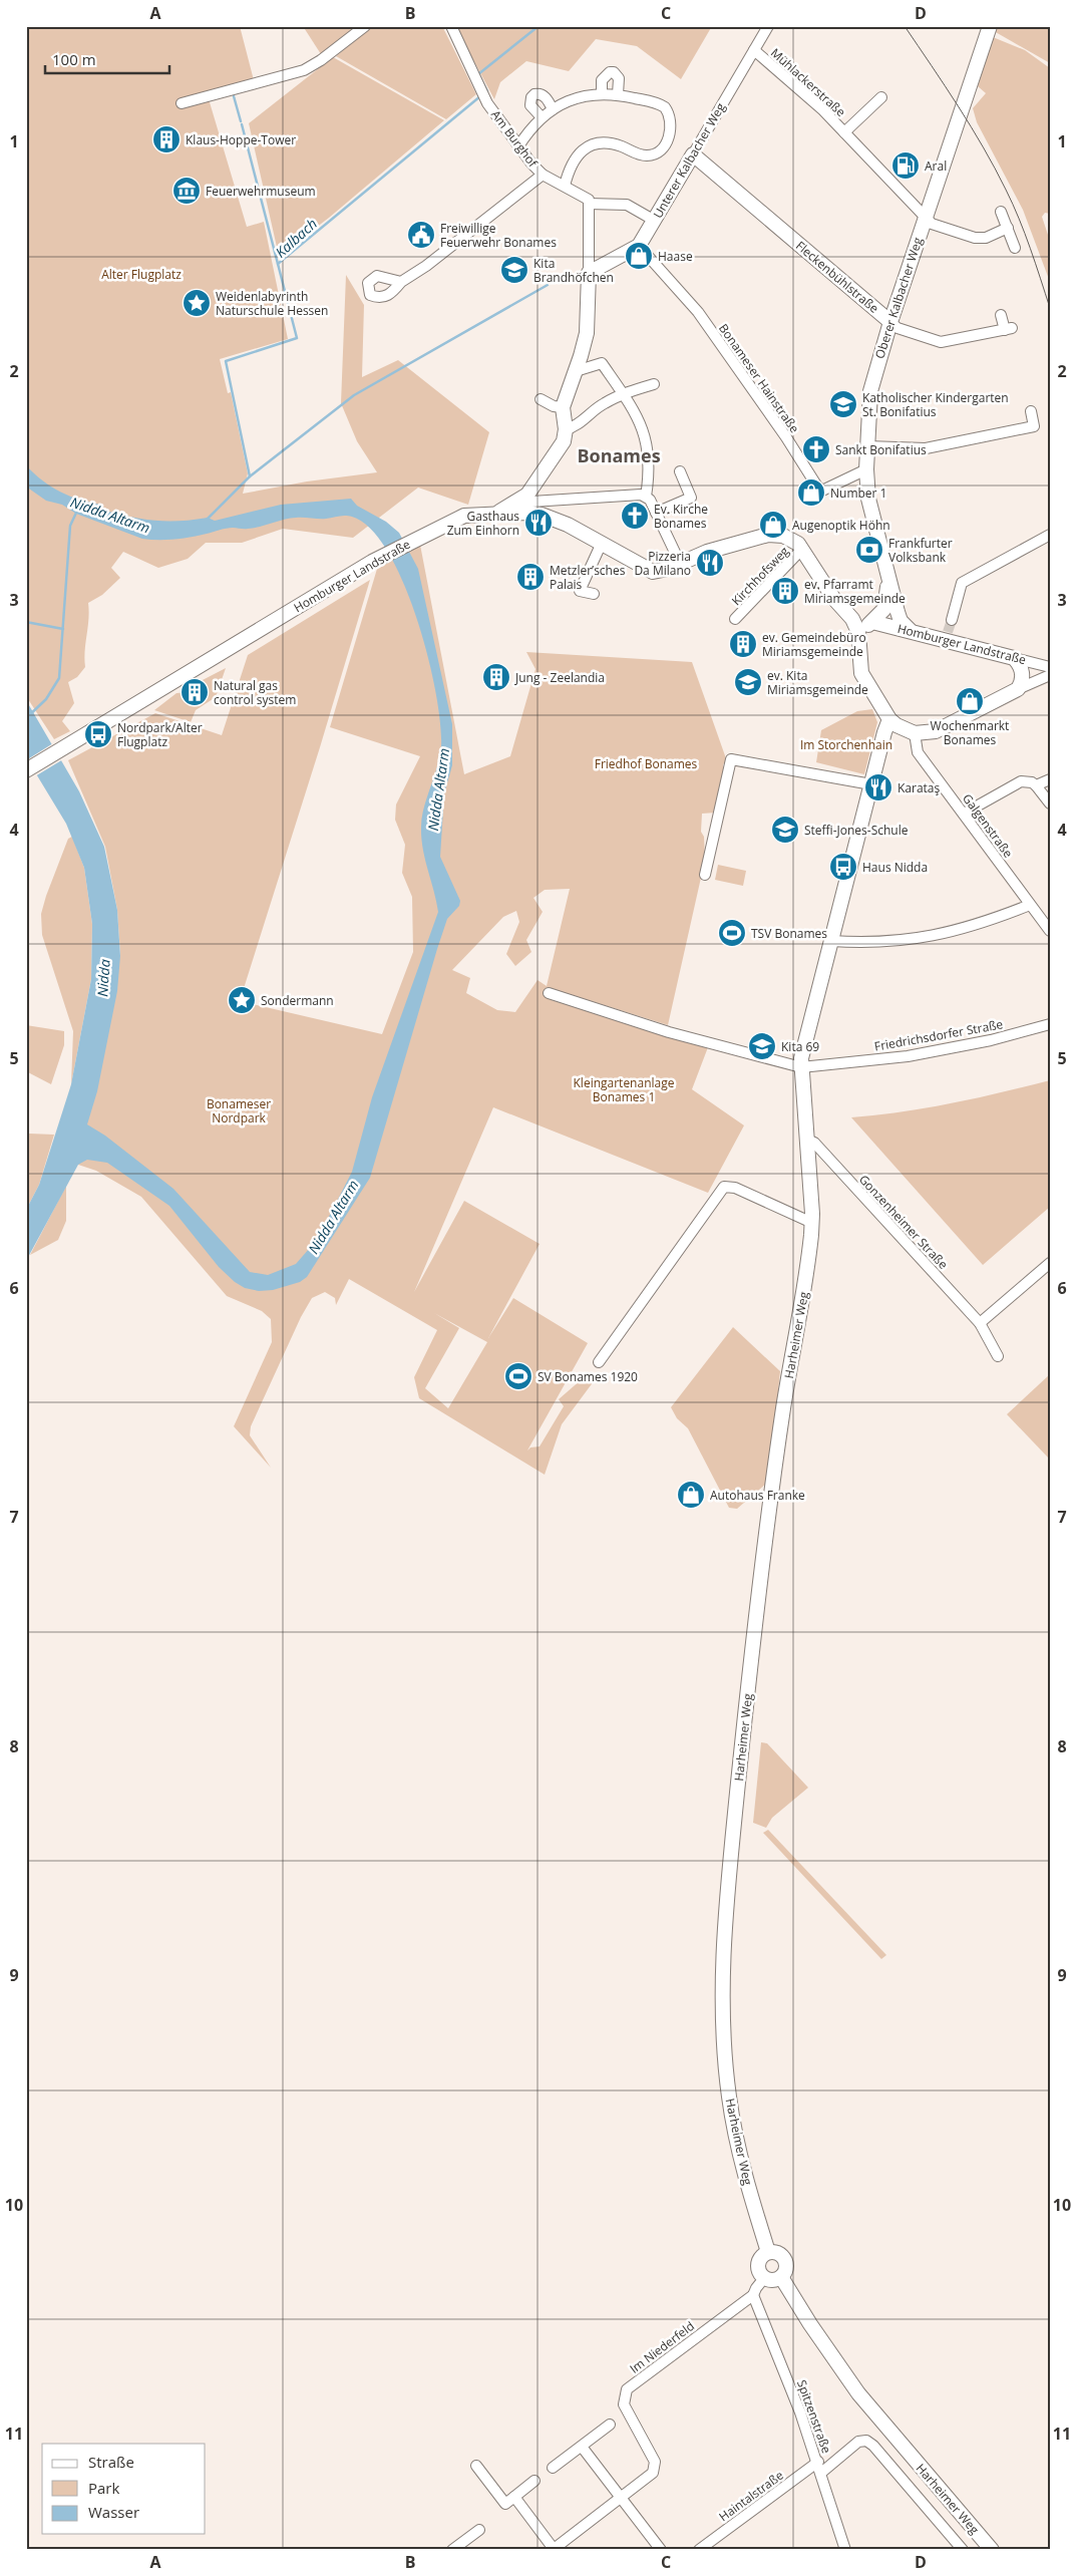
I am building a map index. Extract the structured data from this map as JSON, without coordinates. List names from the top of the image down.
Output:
{
  "streets": {
    "street": [
      "Mühlackerstraße",
      "Am Burghof",
      "Unterer Kalbacher Weg",
      "Fleckenbühlstraße",
      "Oberer Kalbacher Weg",
      "Bonameser Hainstraße",
      "Homburger Landstraße",
      "Kirchhofsweg",
      "Galgenstraße",
      "Friedrichsdorfer Straße",
      "Gonzenheimer Straße",
      "Harheimer Weg",
      "Im Niederfeld",
      "Spitzenstraße",
      "Haintalstraße"
    ]
  },
  "crossings": [
    ["Mühlackerstraße", "Unterer Kalbacher Weg"],
    ["Mühlackerstraße", "Oberer Kalbacher Weg"],
    ["Unterer Kalbacher Weg", "Fleckenbühlstraße"],
    ["Unterer Kalbacher Weg", "Bonameser Hainstraße"],
    ["Fleckenbühlstraße", "Oberer Kalbacher Weg"],
    ["Oberer Kalbacher Weg", "Bonameser Hainstraße"],
    ["Oberer Kalbacher Weg", "Homburger Landstraße"],
    ["Friedrichsdorfer Straße", "Harheimer Weg"],
    ["Gonzenheimer Straße", "Harheimer Weg"],
    ["Harheimer Weg", "Im Niederfeld"],
    ["Im Niederfeld", "Spitzenstraße"],
    ["Spitzenstraße", "Haintalstraße"]
  ],
  "districts": ["Bonames"],
  "water": ["Kalbach", "Nidda Altarm", "Nidda"],
  "parks": [
    "Alter Flugplatz",
    "Im Storchenhain",
    "Friedhof Bonames",
    "Kleingartenanlage Bonames 1",
    "Bonameser Nordpark"
  ],
  "places": {
    "building": [
      "Klaus-Hoppe-Tower",
      "Metzler’sches Palais",
      "ev. Pfarramt Miriamsgemeinde",
      "ev. Gemeindebüro Miriamsgemeinde",
      "Jung - Zeelandia",
      "Natural gas control system"
    ],
    "fuel station": ["Aral"],
    "museum": ["Feuerwehrmuseum"],
    "public building": ["Freiwillige Feuerwehr Bonames"],
    "shop": [
      "Haase",
      "Number 1",
      "Augenoptik Höhn",
      "Wochenmarkt Bonames",
      "Autohaus Franke"
    ],
    "school or university": [
      "Kita Brandhöfchen",
      "Katholischer Kindergarten St. Bonifatius",
      "ev. Kita Miriamsgemeinde",
      "Steffi-Jones-Schule",
      "Kita 69"
    ],
    "place": ["Weidenlabyrinth Naturschule Hessen", "Sondermann"],
    "church": ["Sankt Bonifatius", "Ev. Kirche Bonames"],
    "restaurant": ["Gasthaus Zum Einhorn", "Pizzeria Da Milano", "Karataş"],
    "bank": ["Frankfurter Volksbank"],
    "bus stop": ["Nordpark/Alter Flugplatz", "Haus Nidda"],
    "sports": ["TSV Bonames", "SV Bonames 1920"]
  },
  "legend": ["Straße", "Park", "Wasser"],
  "scale_bar": "100 m",
  "grid": {
    "columns": [
      "A",
      "B",
      "C",
      "D"
    ],
    "rows": [
      "1",
      "2",
      "3",
      "4",
      "5",
      "6",
      "7",
      "8",
      "9",
      "10",
      "11"
    ]
  }
}
